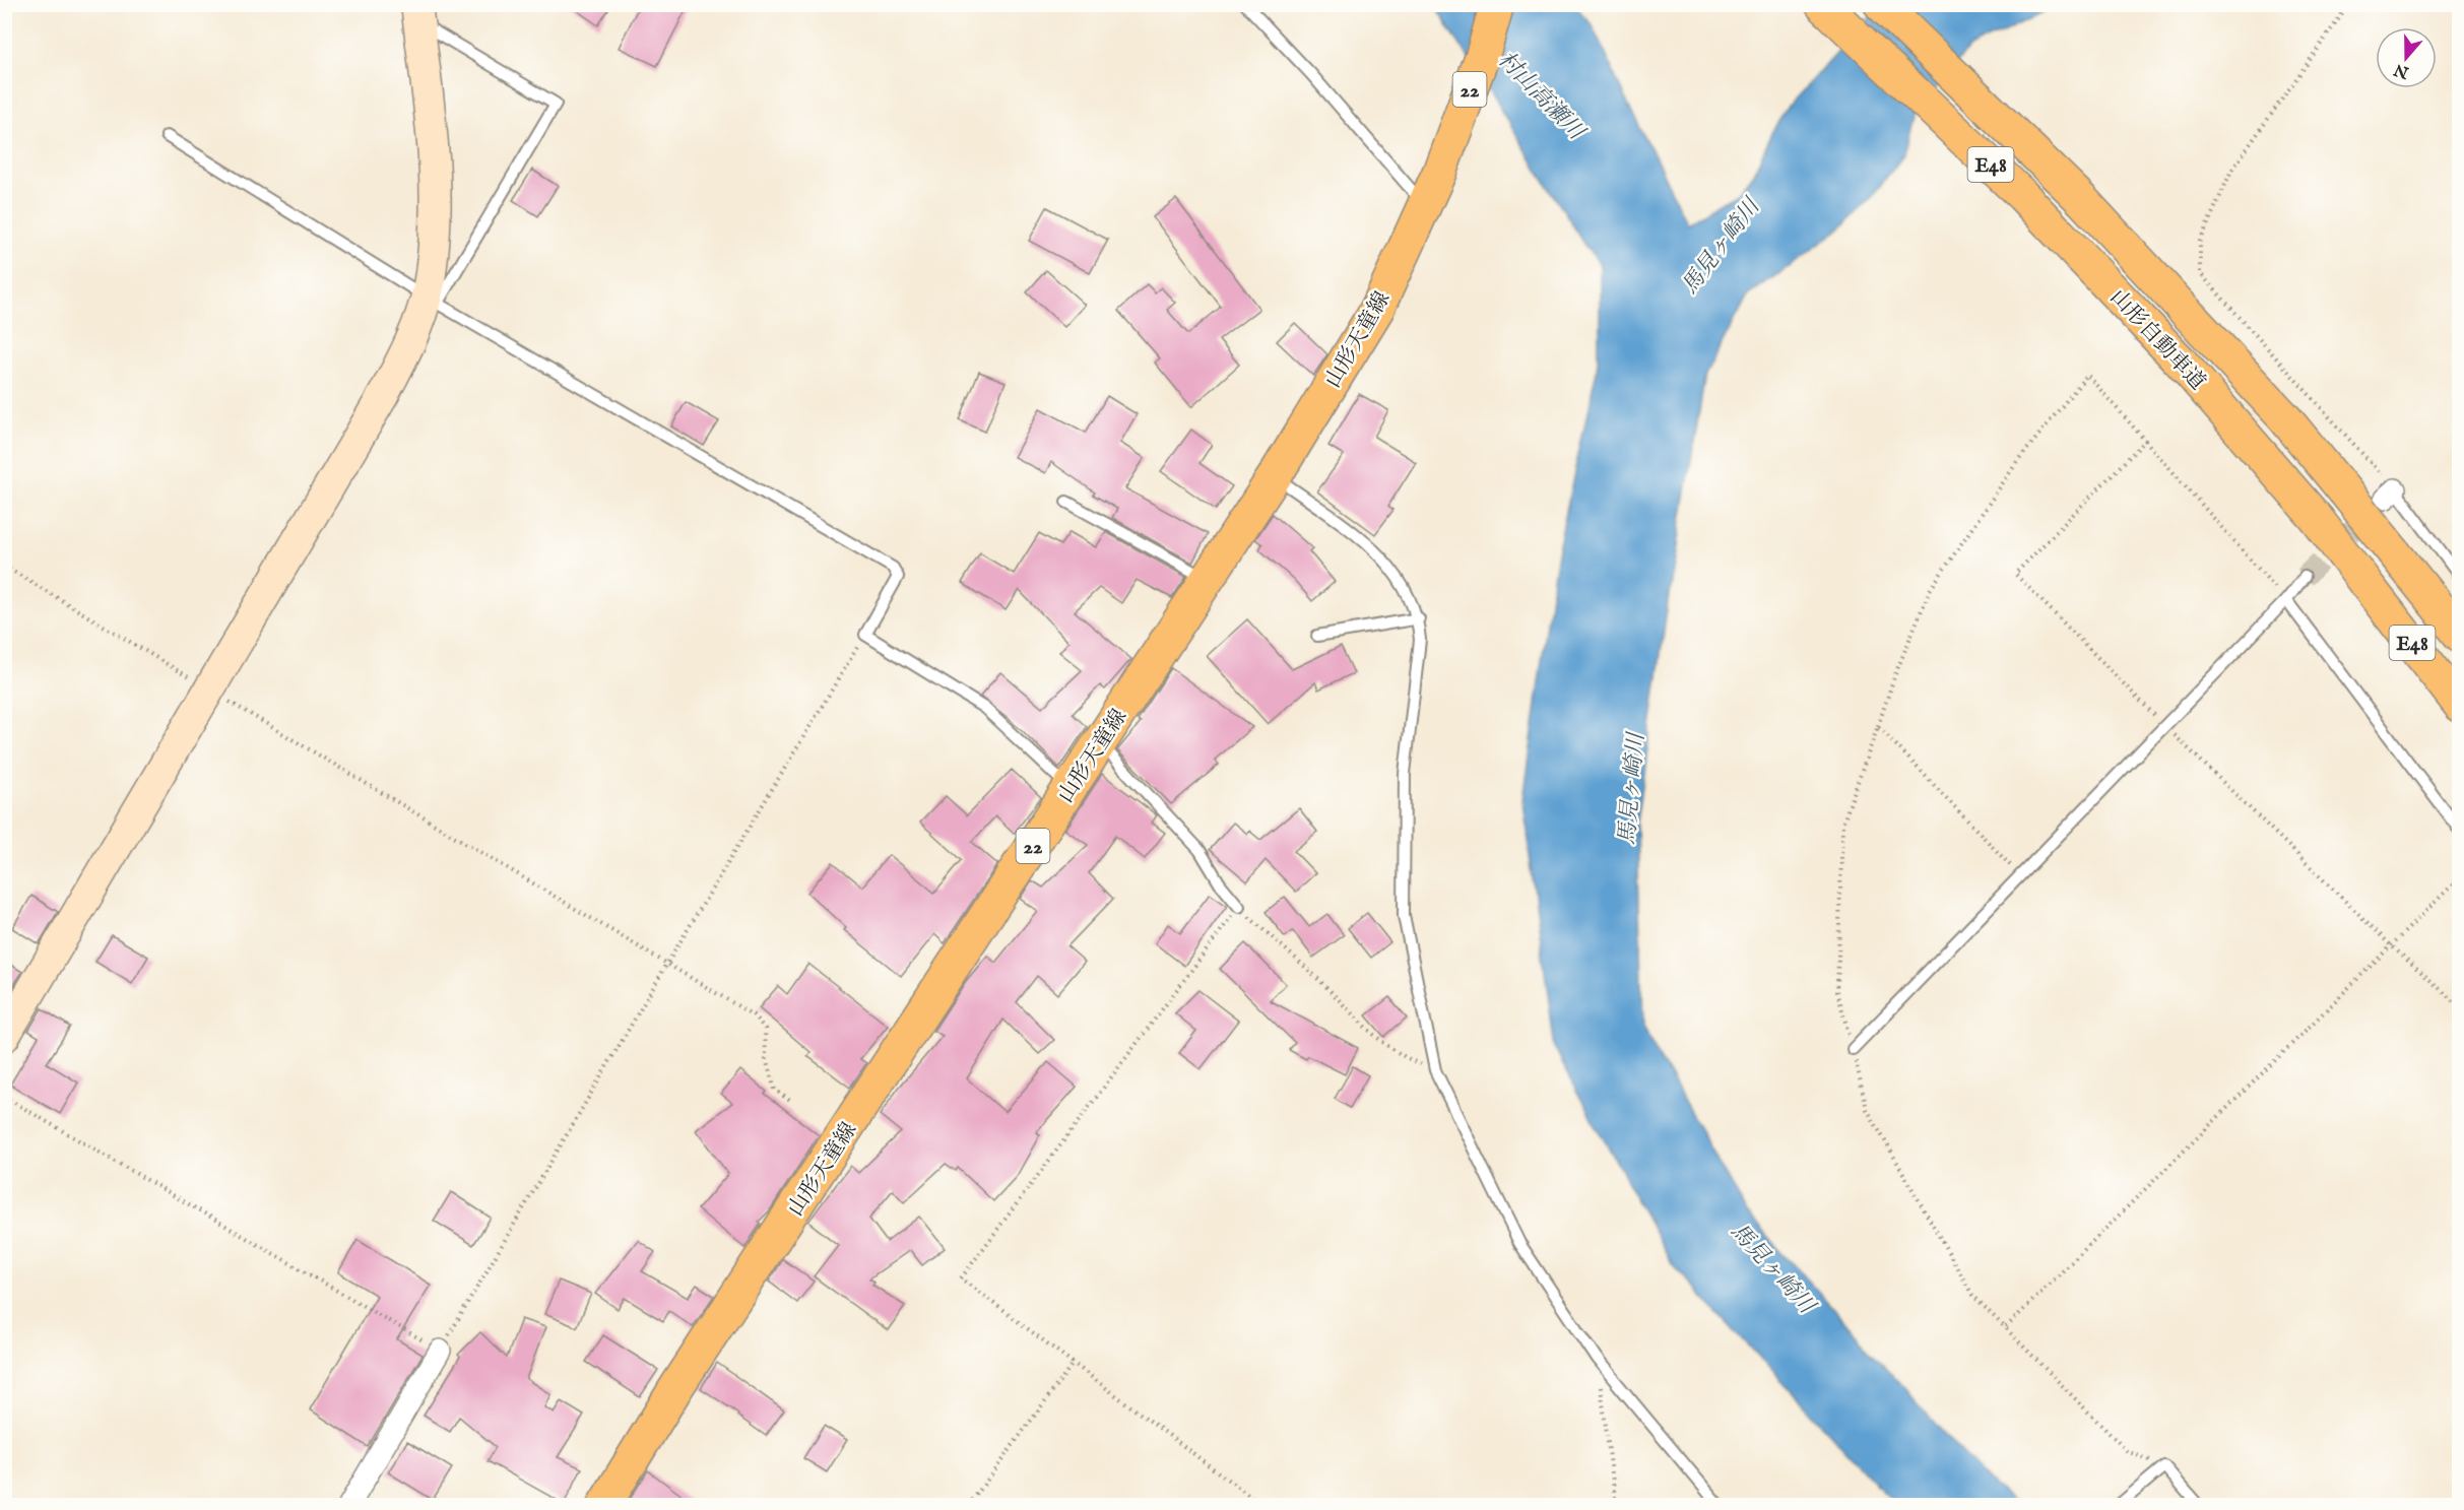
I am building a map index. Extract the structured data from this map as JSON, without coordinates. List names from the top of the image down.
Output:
{
  "streets": {
    "main road": [
      "22",
      "E48",
      "山形天童線",
      "山形自動車道"
    ]
  },
  "water": ["村山高瀬川", "馬見ヶ崎川"],
  "north": "bottom"
}
